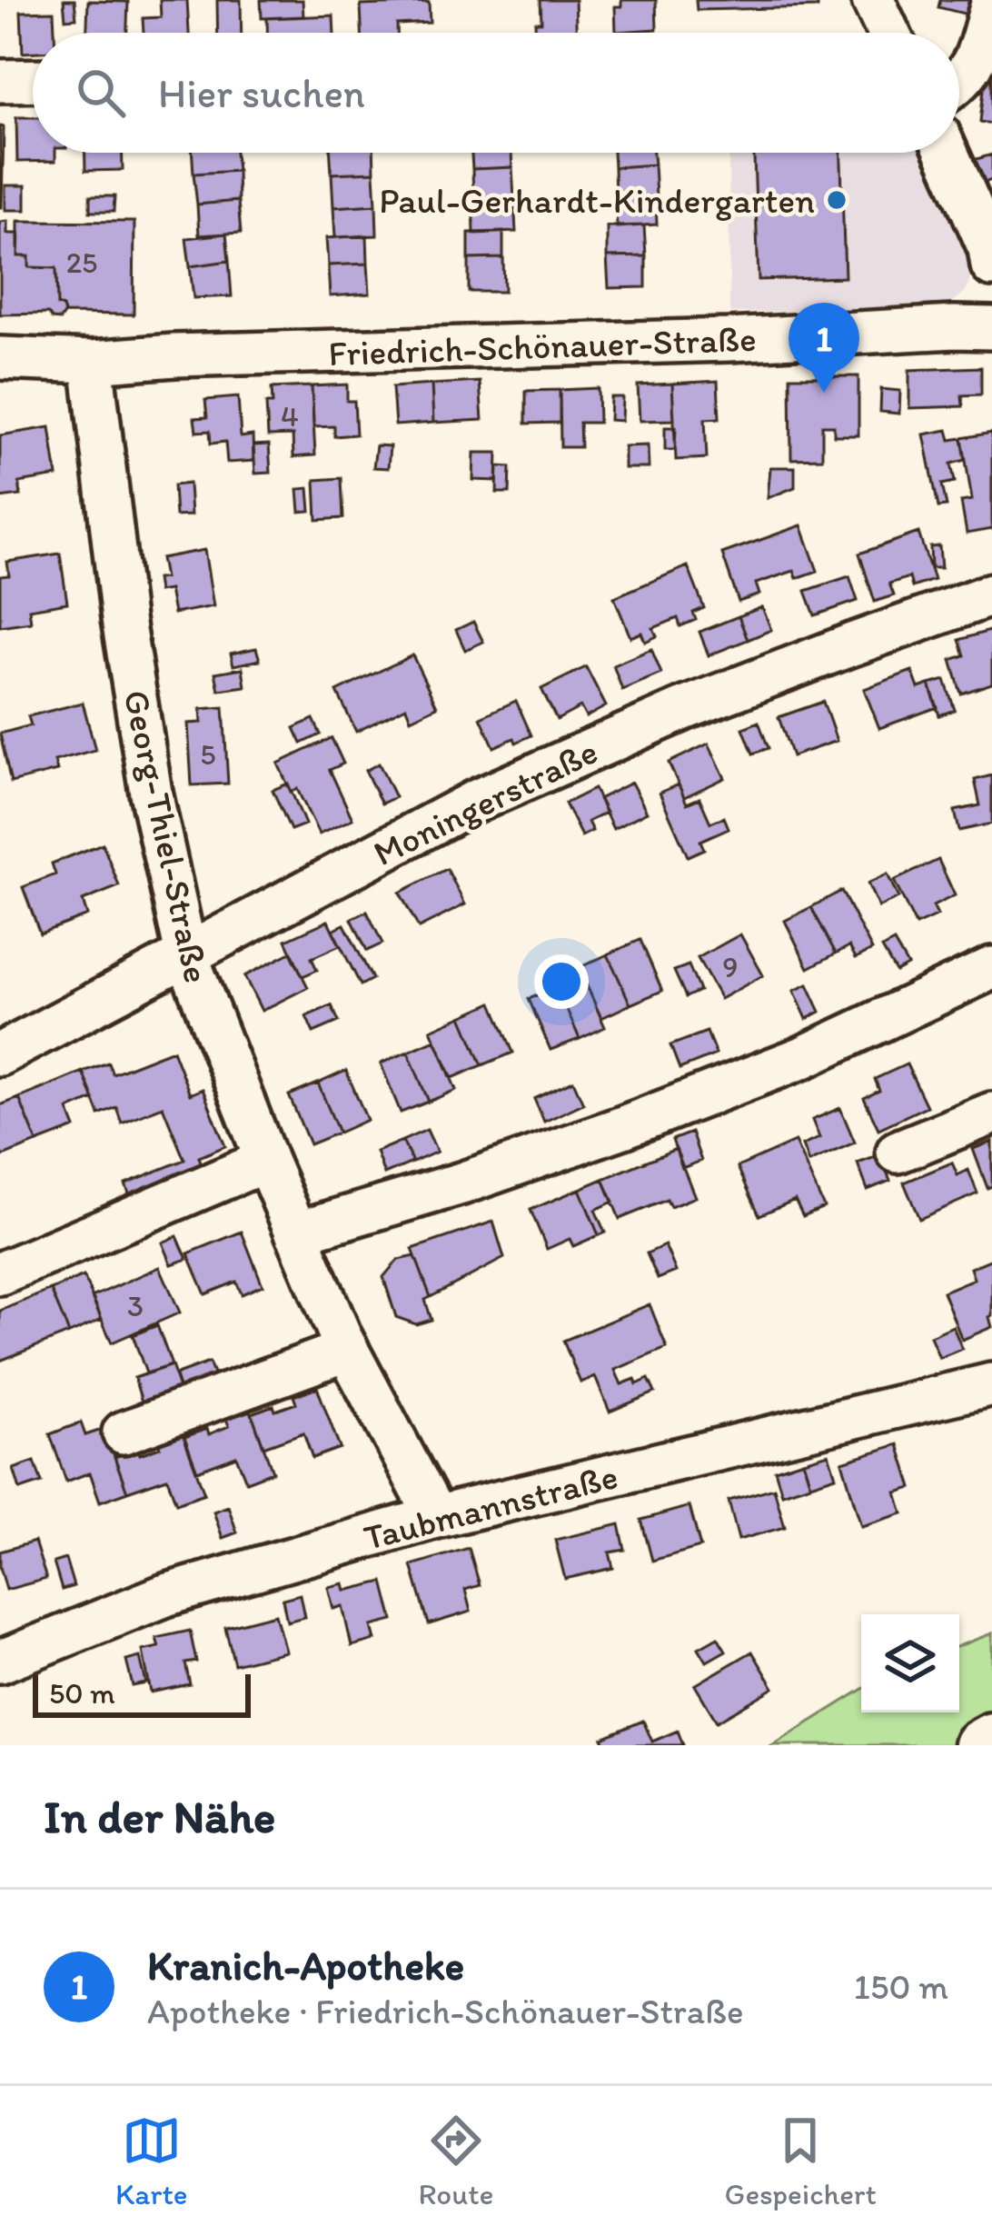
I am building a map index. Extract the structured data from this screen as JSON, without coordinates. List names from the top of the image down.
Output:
{
  "streets": {
    "street": [
      "Friedrich-Schönauer-Straße",
      "Moningerstraße",
      "Georg-Thiel-Straße",
      "Taubmannstraße"
    ]
  },
  "crossings": [
    ["Friedrich-Schönauer-Straße", "Georg-Thiel-Straße"],
    ["Moningerstraße", "Georg-Thiel-Straße"],
    ["Georg-Thiel-Straße", "Taubmannstraße"]
  ],
  "places": ["Paul-Gerhardt-Kindergarten"],
  "house_numbers": [
    "25",
    "4",
    "5",
    "9",
    "3"
  ],
  "scale_bar": "50 m",
  "page": {
    "search": "Hier suchen",
    "pins": "1",
    "scale": "50 m",
    "heading": "In der Nähe",
    "list": [
      {
        "mark": "1",
        "name": "Kranich-Apotheke",
        "note": "Apotheke · Friedrich-Schönauer-Straße",
        "value": "150 m"
      }
    ],
    "nav": ["Karte", "Route", "Gespeichert"]
  }
}
